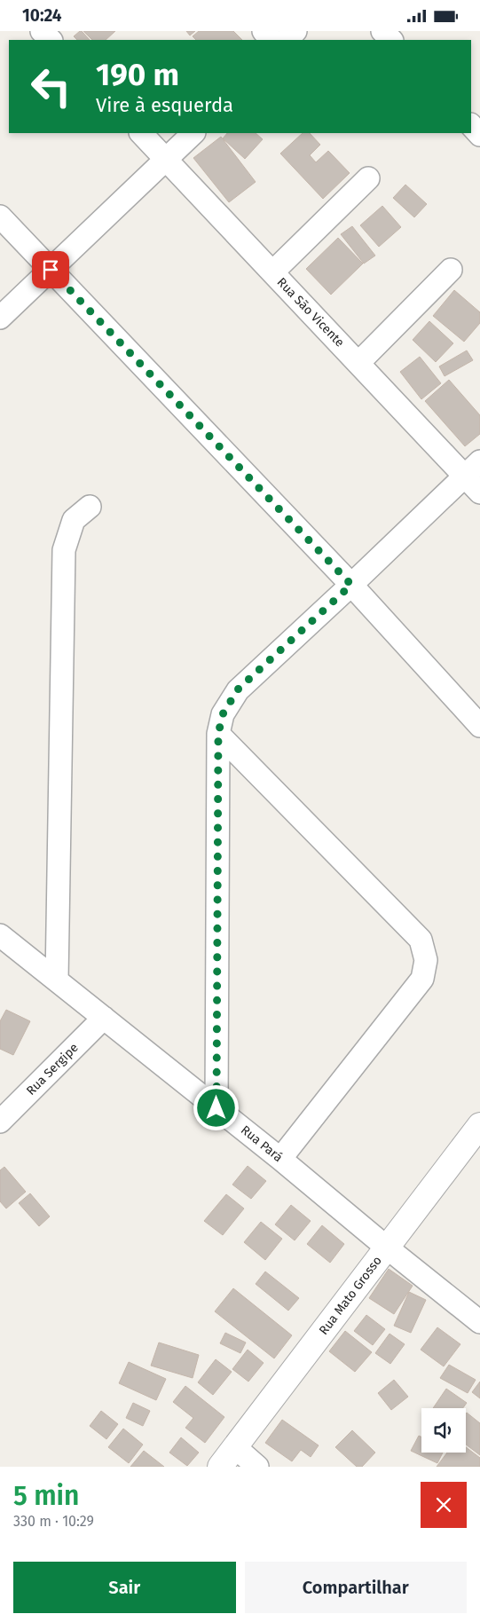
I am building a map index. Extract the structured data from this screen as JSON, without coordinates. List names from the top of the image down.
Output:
{
  "streets": {
    "street": [
      "Rua São Vicente",
      "Rua Sergipe",
      "Rua Pará",
      "Rua Mato Grosso"
    ]
  },
  "crossings": [
    ["Rua Sergipe", "Rua Pará"],
    ["Rua Pará", "Rua Mato Grosso"]
  ],
  "page": {
    "status": "10:24",
    "turn": ["190 m", "Vire à esquerda"],
    "heading": ["5 min", "330 m · 10:29"],
    "buttons": ["Sair", "Compartilhar"]
  }
}
